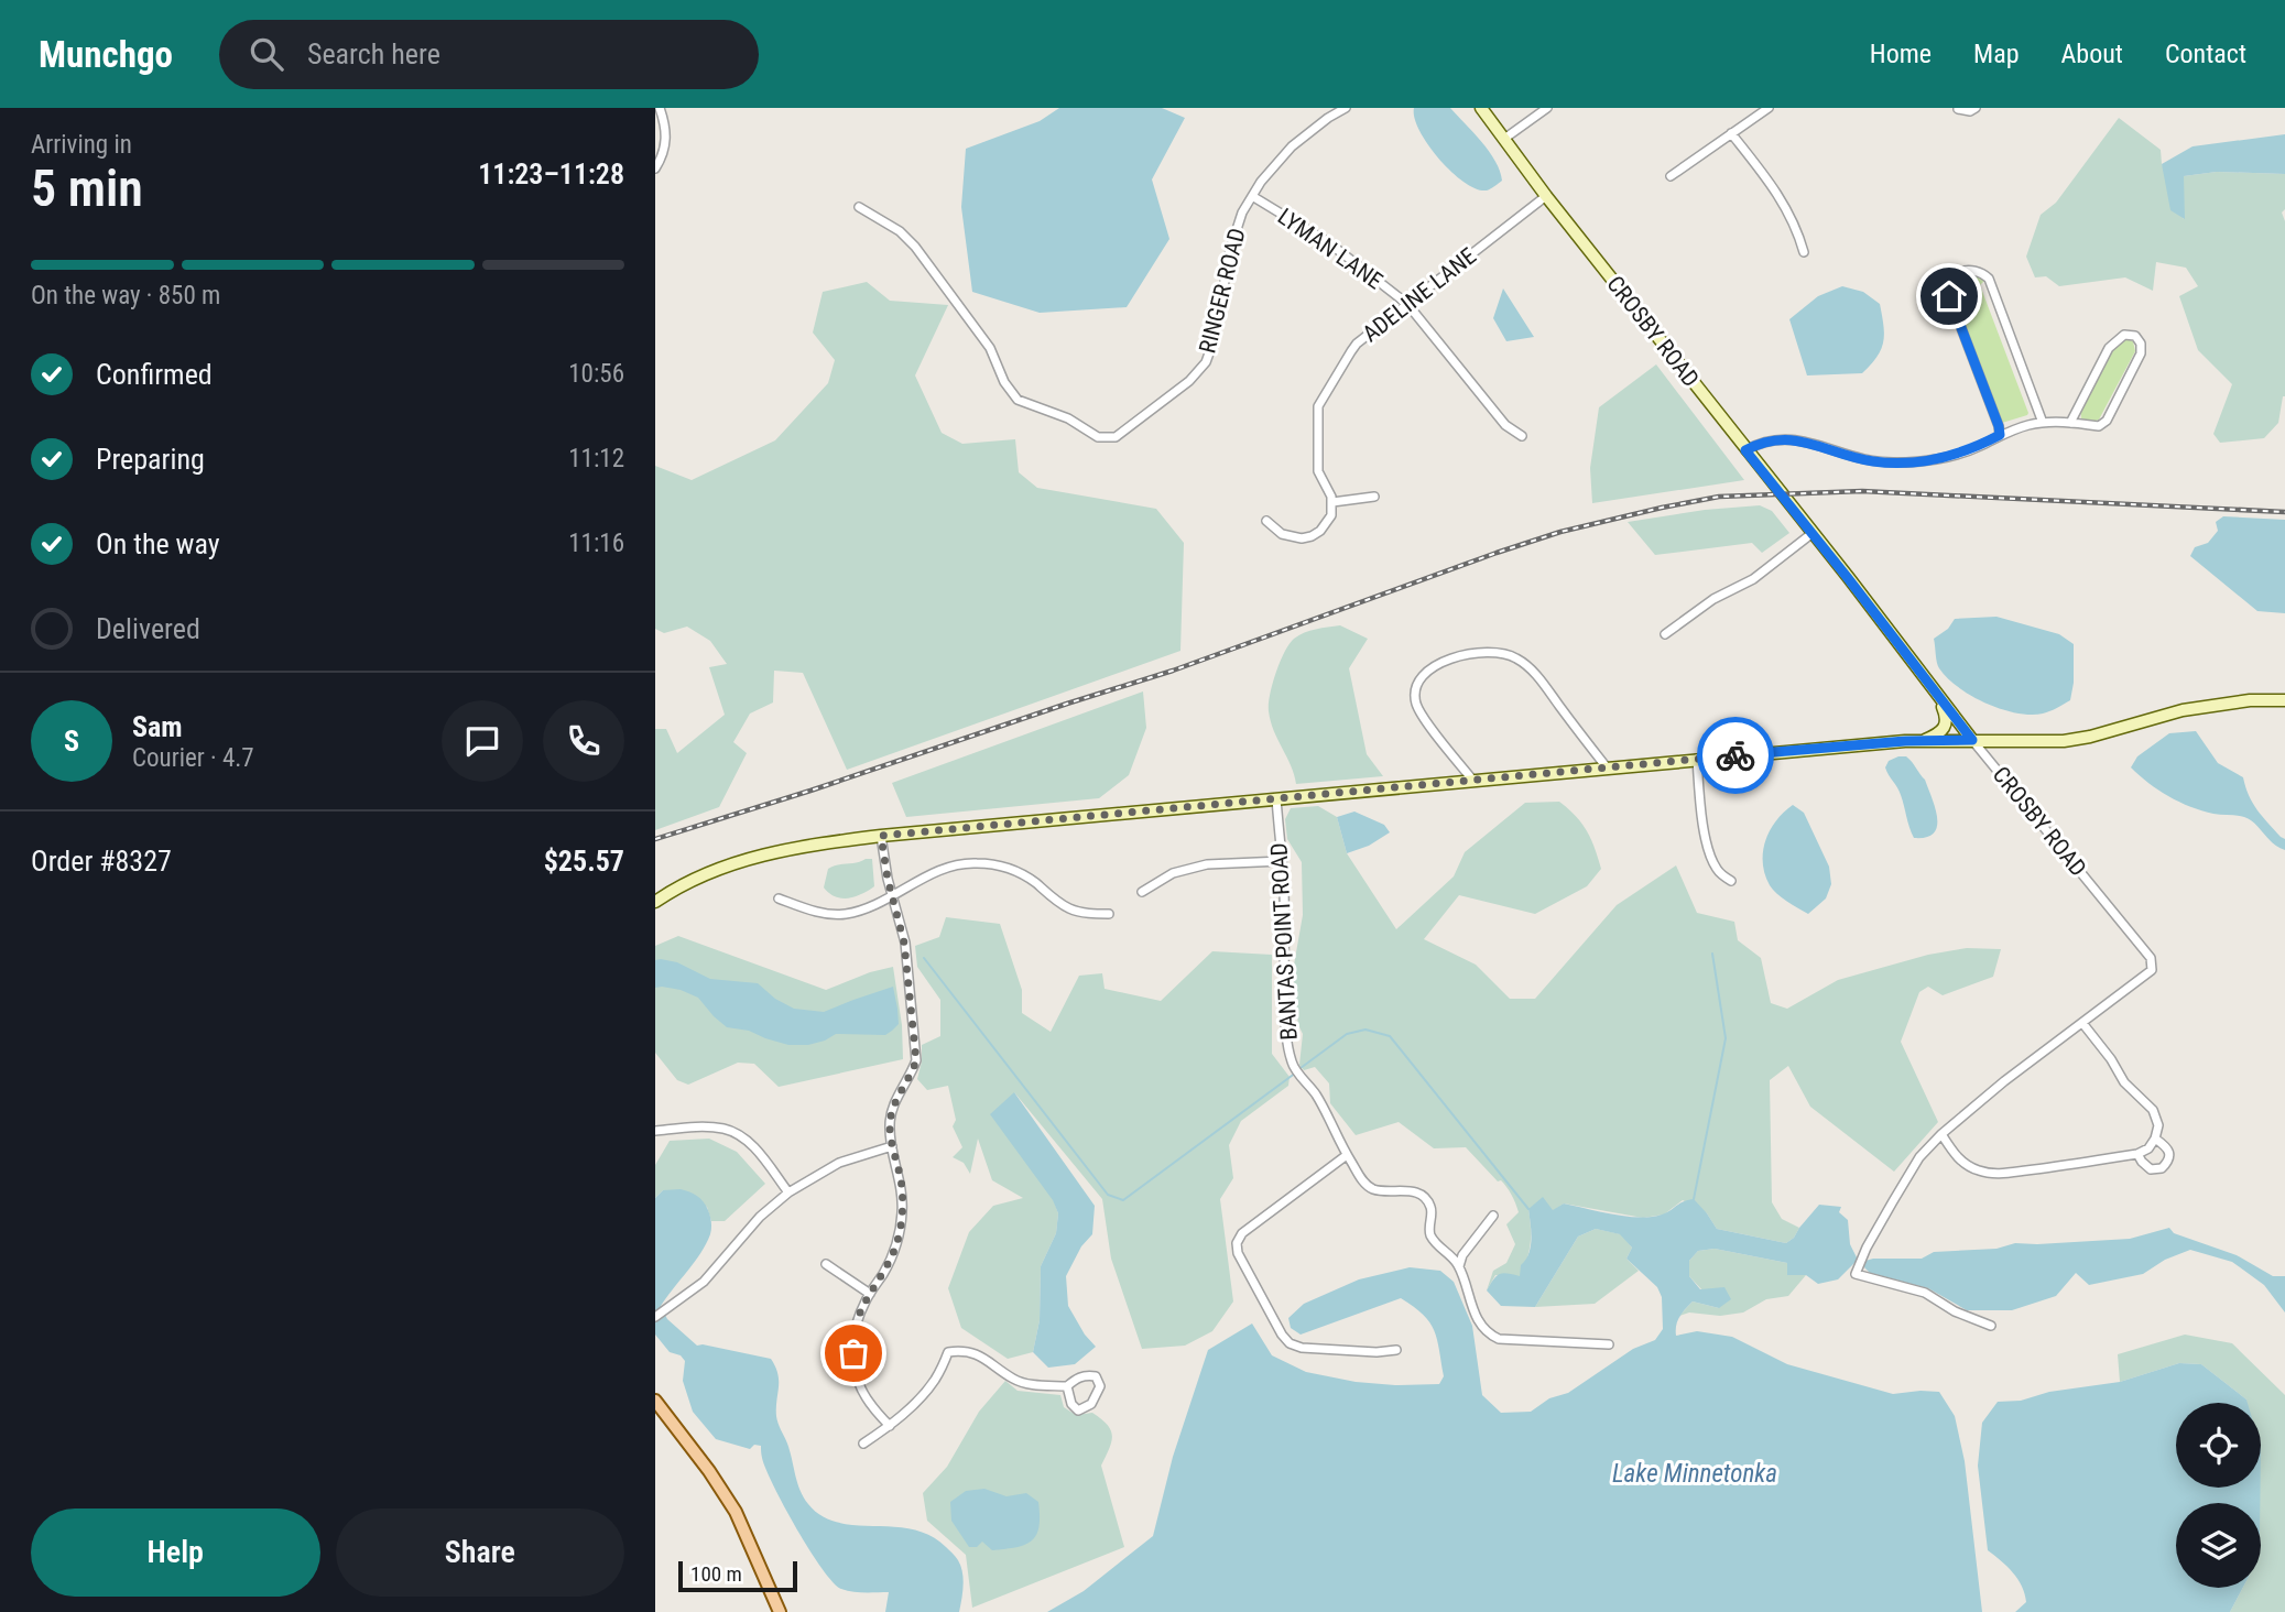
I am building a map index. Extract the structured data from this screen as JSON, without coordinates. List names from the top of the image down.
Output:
{
  "streets": {
    "main road": ["CROSBY ROAD"],
    "street": [
      "LYMAN LANE",
      "RINGER ROAD",
      "ADELINE LANE",
      "BANTAS POINT ROAD"
    ]
  },
  "crossings": [
    ["LYMAN LANE", "RINGER ROAD"],
    ["LYMAN LANE", "ADELINE LANE"],
    ["ADELINE LANE", "CROSBY ROAD"]
  ],
  "water": ["Lake Minnetonka"],
  "scale_bar": "100 m",
  "page": {
    "header": "Munchgo",
    "search": "Search here",
    "nav": [
      "Home",
      "Map",
      "About",
      "Contact"
    ],
    "heading": ["5 min", "Arriving in", "11:23–11:28"],
    "panel": [
      "Sam",
      "Courier · 4.7",
      "Order #8327",
      "$25.57"
    ],
    "bar": "On the way · 850 m",
    "list": [
      ["Confirmed", "10:56"],
      ["Preparing", "11:12"],
      ["On the way", "11:16"],
      "Delivered"
    ],
    "round": "S",
    "buttons": ["Help", "Share"],
    "scale": "100 m"
  }
}
